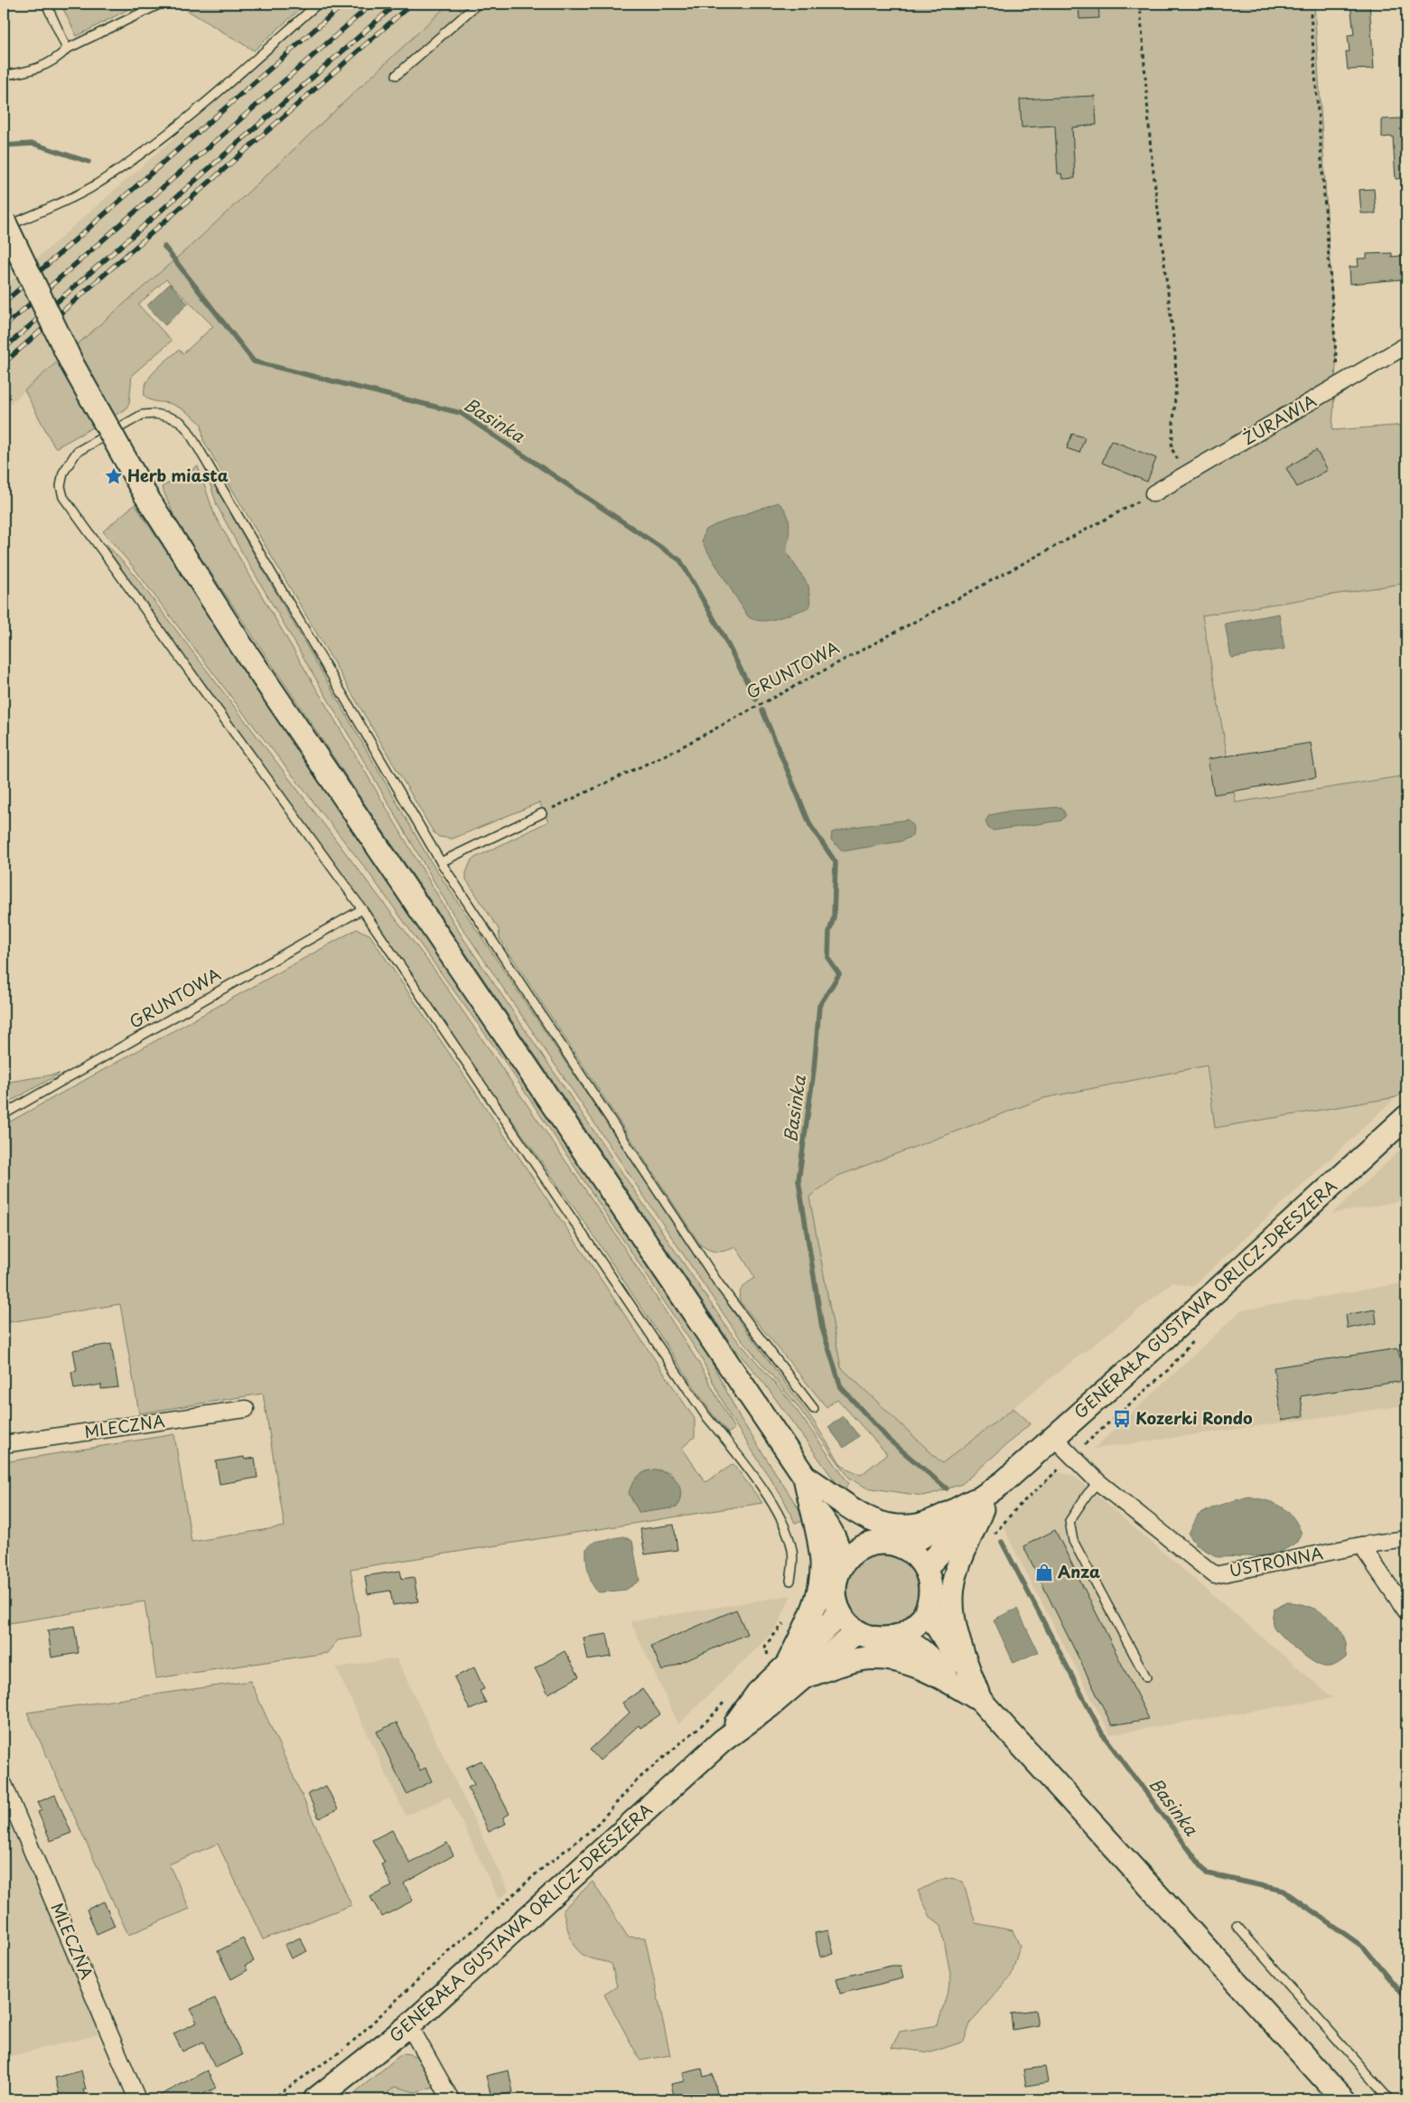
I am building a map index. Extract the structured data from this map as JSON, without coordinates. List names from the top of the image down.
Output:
{
  "streets": {
    "main road": ["GENERAŁA GUSTAWA ORLICZ-DRESZERA"],
    "street": ["ŻURAWIA", "MLECZNA", "USTRONNA"],
    "lane": ["GRUNTOWA"]
  },
  "crossings": [
    ["ŻURAWIA", "GRUNTOWA"],
    ["GENERAŁA GUSTAWA ORLICZ-DRESZERA", "USTRONNA"]
  ],
  "water": ["Basinka"],
  "places": {
    "place": ["Herb miasta"],
    "bus stop": ["Kozerki Rondo"],
    "shop": ["Anza"]
  }
}
